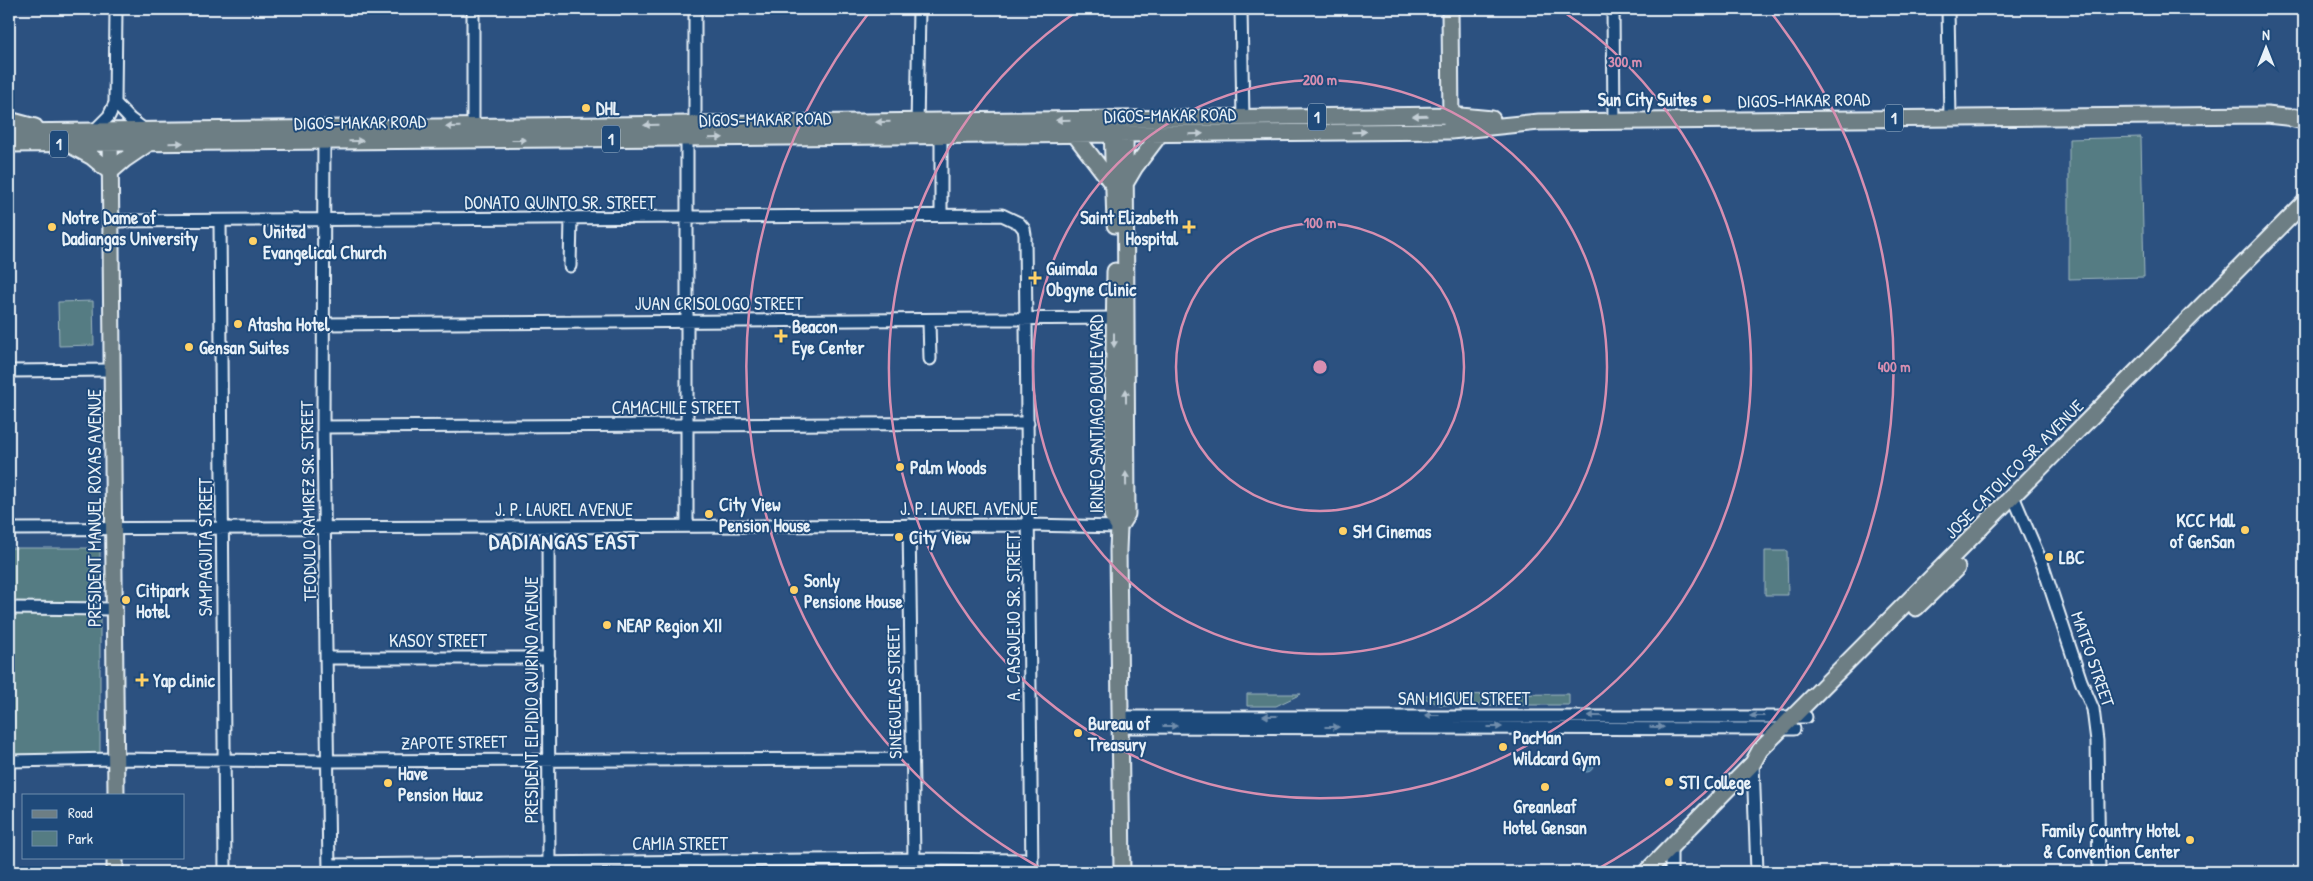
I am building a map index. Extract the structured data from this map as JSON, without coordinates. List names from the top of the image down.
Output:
{
  "streets": {
    "main road": [
      "DIGOS-MAKAR ROAD",
      "1",
      "IRINEO SANTIAGO BOULEVARD",
      "JOSE CATOLICO SR. AVENUE",
      "PRESIDENT MANUEL ROXAS AVENUE"
    ],
    "street": [
      "DONATO QUINTO SR. STREET",
      "JUAN CRISOLOGO STREET",
      "CAMACHILE STREET",
      "TEODULO RAMIREZ SR. STREET",
      "J. P. LAUREL AVENUE",
      "SAMPAGUITA STREET",
      "A. CASQUEJO SR. STREET",
      "KASOY STREET",
      "MATEO STREET",
      "SINEGUELAS STREET",
      "SAN MIGUEL STREET",
      "PRESIDENT ELPIDIO QUIRINO AVENUE",
      "ZAPOTE STREET",
      "CAMIA STREET"
    ]
  },
  "crossings": [
    ["DIGOS-MAKAR ROAD", "IRINEO SANTIAGO BOULEVARD"],
    ["DIGOS-MAKAR ROAD", "TEODULO RAMIREZ SR. STREET"],
    ["DIGOS-MAKAR ROAD", "PRESIDENT MANUEL ROXAS AVENUE"],
    ["DONATO QUINTO SR. STREET", "TEODULO RAMIREZ SR. STREET"],
    ["DONATO QUINTO SR. STREET", "PRESIDENT MANUEL ROXAS AVENUE"],
    ["DONATO QUINTO SR. STREET", "SAMPAGUITA STREET"],
    ["DONATO QUINTO SR. STREET", "A. CASQUEJO SR. STREET"],
    ["JUAN CRISOLOGO STREET", "IRINEO SANTIAGO BOULEVARD"],
    ["JUAN CRISOLOGO STREET", "TEODULO RAMIREZ SR. STREET"],
    ["JUAN CRISOLOGO STREET", "A. CASQUEJO SR. STREET"],
    ["CAMACHILE STREET", "TEODULO RAMIREZ SR. STREET"],
    ["CAMACHILE STREET", "A. CASQUEJO SR. STREET"],
    ["IRINEO SANTIAGO BOULEVARD", "J. P. LAUREL AVENUE"],
    ["IRINEO SANTIAGO BOULEVARD", "SAN MIGUEL STREET"],
    ["JOSE CATOLICO SR. AVENUE", "MATEO STREET"],
    ["JOSE CATOLICO SR. AVENUE", "SAN MIGUEL STREET"],
    ["TEODULO RAMIREZ SR. STREET", "J. P. LAUREL AVENUE"],
    ["TEODULO RAMIREZ SR. STREET", "KASOY STREET"],
    ["TEODULO RAMIREZ SR. STREET", "ZAPOTE STREET"],
    ["TEODULO RAMIREZ SR. STREET", "CAMIA STREET"],
    ["PRESIDENT MANUEL ROXAS AVENUE", "J. P. LAUREL AVENUE"],
    ["PRESIDENT MANUEL ROXAS AVENUE", "ZAPOTE STREET"],
    ["J. P. LAUREL AVENUE", "SAMPAGUITA STREET"],
    ["J. P. LAUREL AVENUE", "A. CASQUEJO SR. STREET"],
    ["J. P. LAUREL AVENUE", "SINEGUELAS STREET"],
    ["J. P. LAUREL AVENUE", "PRESIDENT ELPIDIO QUIRINO AVENUE"],
    ["SAMPAGUITA STREET", "ZAPOTE STREET"],
    ["A. CASQUEJO SR. STREET", "CAMIA STREET"],
    ["KASOY STREET", "PRESIDENT ELPIDIO QUIRINO AVENUE"],
    ["SINEGUELAS STREET", "ZAPOTE STREET"],
    ["SINEGUELAS STREET", "CAMIA STREET"],
    ["PRESIDENT ELPIDIO QUIRINO AVENUE", "ZAPOTE STREET"],
    ["PRESIDENT ELPIDIO QUIRINO AVENUE", "CAMIA STREET"]
  ],
  "districts": ["DADIANGAS EAST"],
  "places": {
    "other": [
      "Sun City Suites",
      "DHL",
      "Notre Dame of Dadiangas University",
      "United Evangelical Church",
      "Atasha Hotel",
      "Gensan Suites",
      "Palm Woods",
      "City View Pension House",
      "KCC Mall of GenSan",
      "SM Cinemas",
      "City View",
      "LBC",
      "Sonly Pensione House",
      "Citipark Hotel",
      "NEAP Region XII",
      "Bureau of Treasury",
      "PacMan Wildcard Gym",
      "STI College",
      "Have Pension Hauz",
      "Greanleaf Hotel Gensan",
      "Family Country Hotel & Convention Center"
    ],
    "health": [
      "Saint Elizabeth Hospital",
      "Guimala Obgyne Clinic",
      "Beacon Eye Center",
      "Yap clinic"
    ]
  },
  "legend": ["Road", "Park"],
  "north": "top",
  "rings": [
    "300 m",
    "200 m",
    "100 m",
    "400 m"
  ]
}
